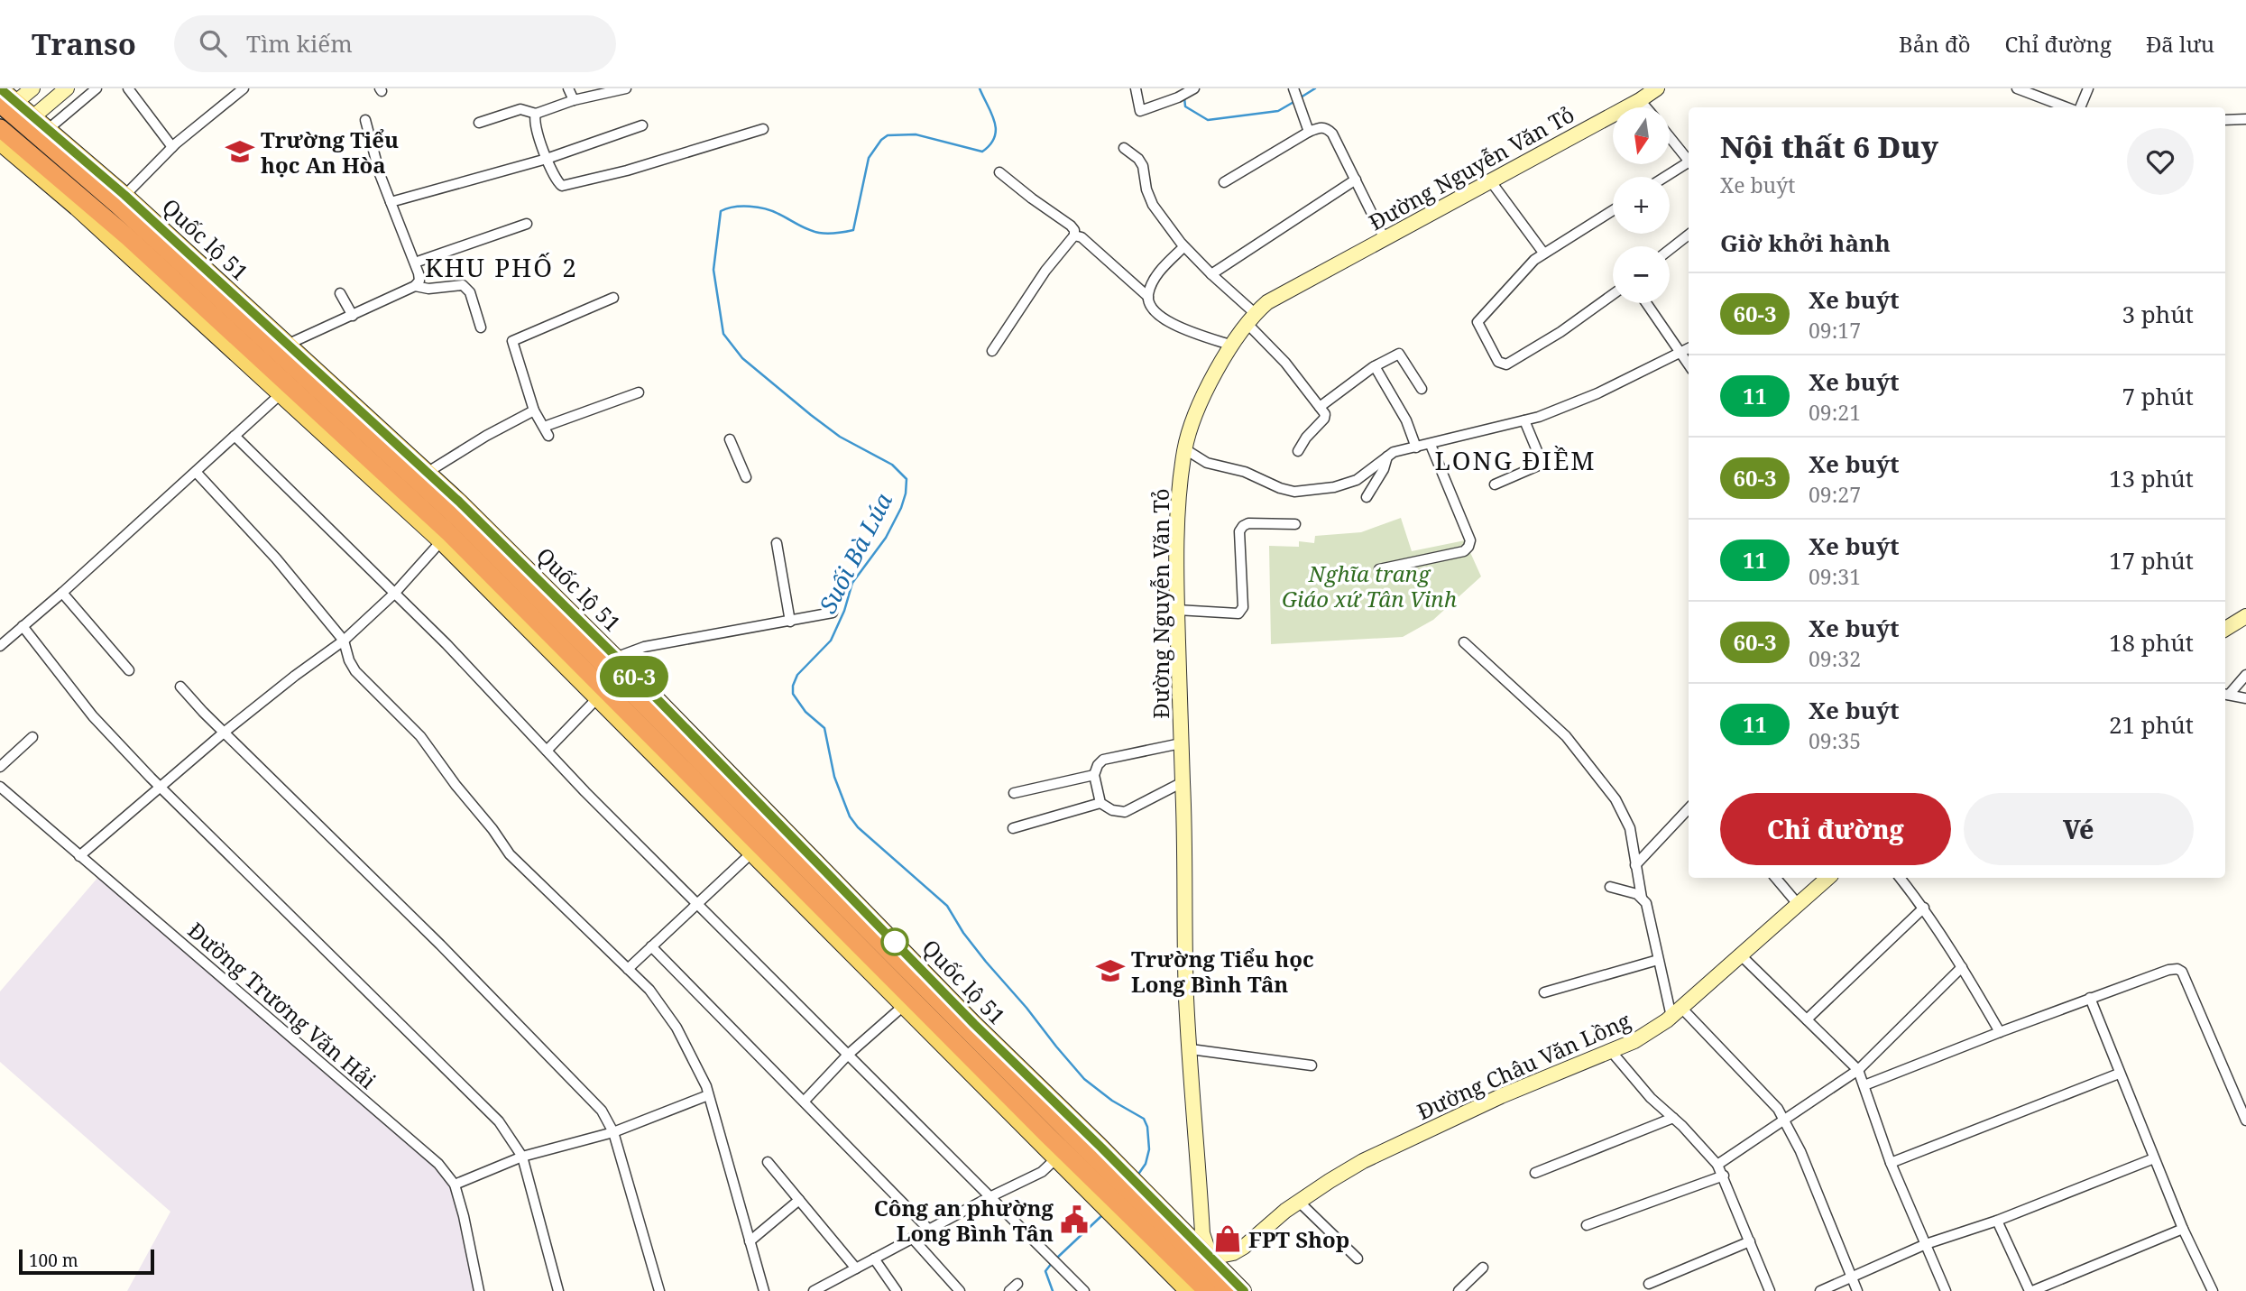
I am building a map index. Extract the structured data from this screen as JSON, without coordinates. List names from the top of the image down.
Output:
{
  "streets": {
    "highway": ["Quốc lộ 51"],
    "street": ["Đường Nguyễn Văn Tỏ", "Đường Trương Văn Hải", "Đường Châu Văn Lồng"]
  },
  "crossings": [
    ["Đường Nguyễn Văn Tỏ", "Đường Châu Văn Lồng"]
  ],
  "districts": ["KHU PHỐ 2", "LONG ĐIỀM"],
  "water": ["Suối Bà Lúa"],
  "parks": ["Nghĩa trang Giáo xứ Tân Vinh"],
  "places": {
    "school or university": ["Trường Tiểu học An Hòa", "Trường Tiểu học Long Bình Tân"],
    "public building": ["Công an phường Long Bình Tân"],
    "shop": ["FPT Shop"]
  },
  "lines": ["bus line 60-3"],
  "scale_bar": "100 m",
  "north": "bottom",
  "page": {
    "header": "Transo",
    "search": "Tìm kiếm",
    "nav": ["Bản đồ", "Chỉ đường", "Đã lưu"],
    "on_map": "60-3",
    "map_buttons": ["+", "−"],
    "heading": [
      ["Nội thất 6 Duy", "Xe buýt"],
      "Giờ khởi hành"
    ],
    "list": [
      {
        "mark": "60-3",
        "name": "Xe buýt",
        "note": "09:17",
        "value": "3 phút"
      },
      {
        "mark": "11",
        "name": "Xe buýt",
        "note": "09:21",
        "value": "7 phút"
      },
      {
        "mark": "60-3",
        "name": "Xe buýt",
        "note": "09:27",
        "value": "13 phút"
      },
      {
        "mark": "11",
        "name": "Xe buýt",
        "note": "09:31",
        "value": "17 phút"
      },
      {
        "mark": "60-3",
        "name": "Xe buýt",
        "note": "09:32",
        "value": "18 phút"
      },
      {
        "mark": "11",
        "name": "Xe buýt",
        "note": "09:35",
        "value": "21 phút"
      }
    ],
    "buttons": ["Chỉ đường", "Vé"],
    "scale": "100 m"
  }
}
